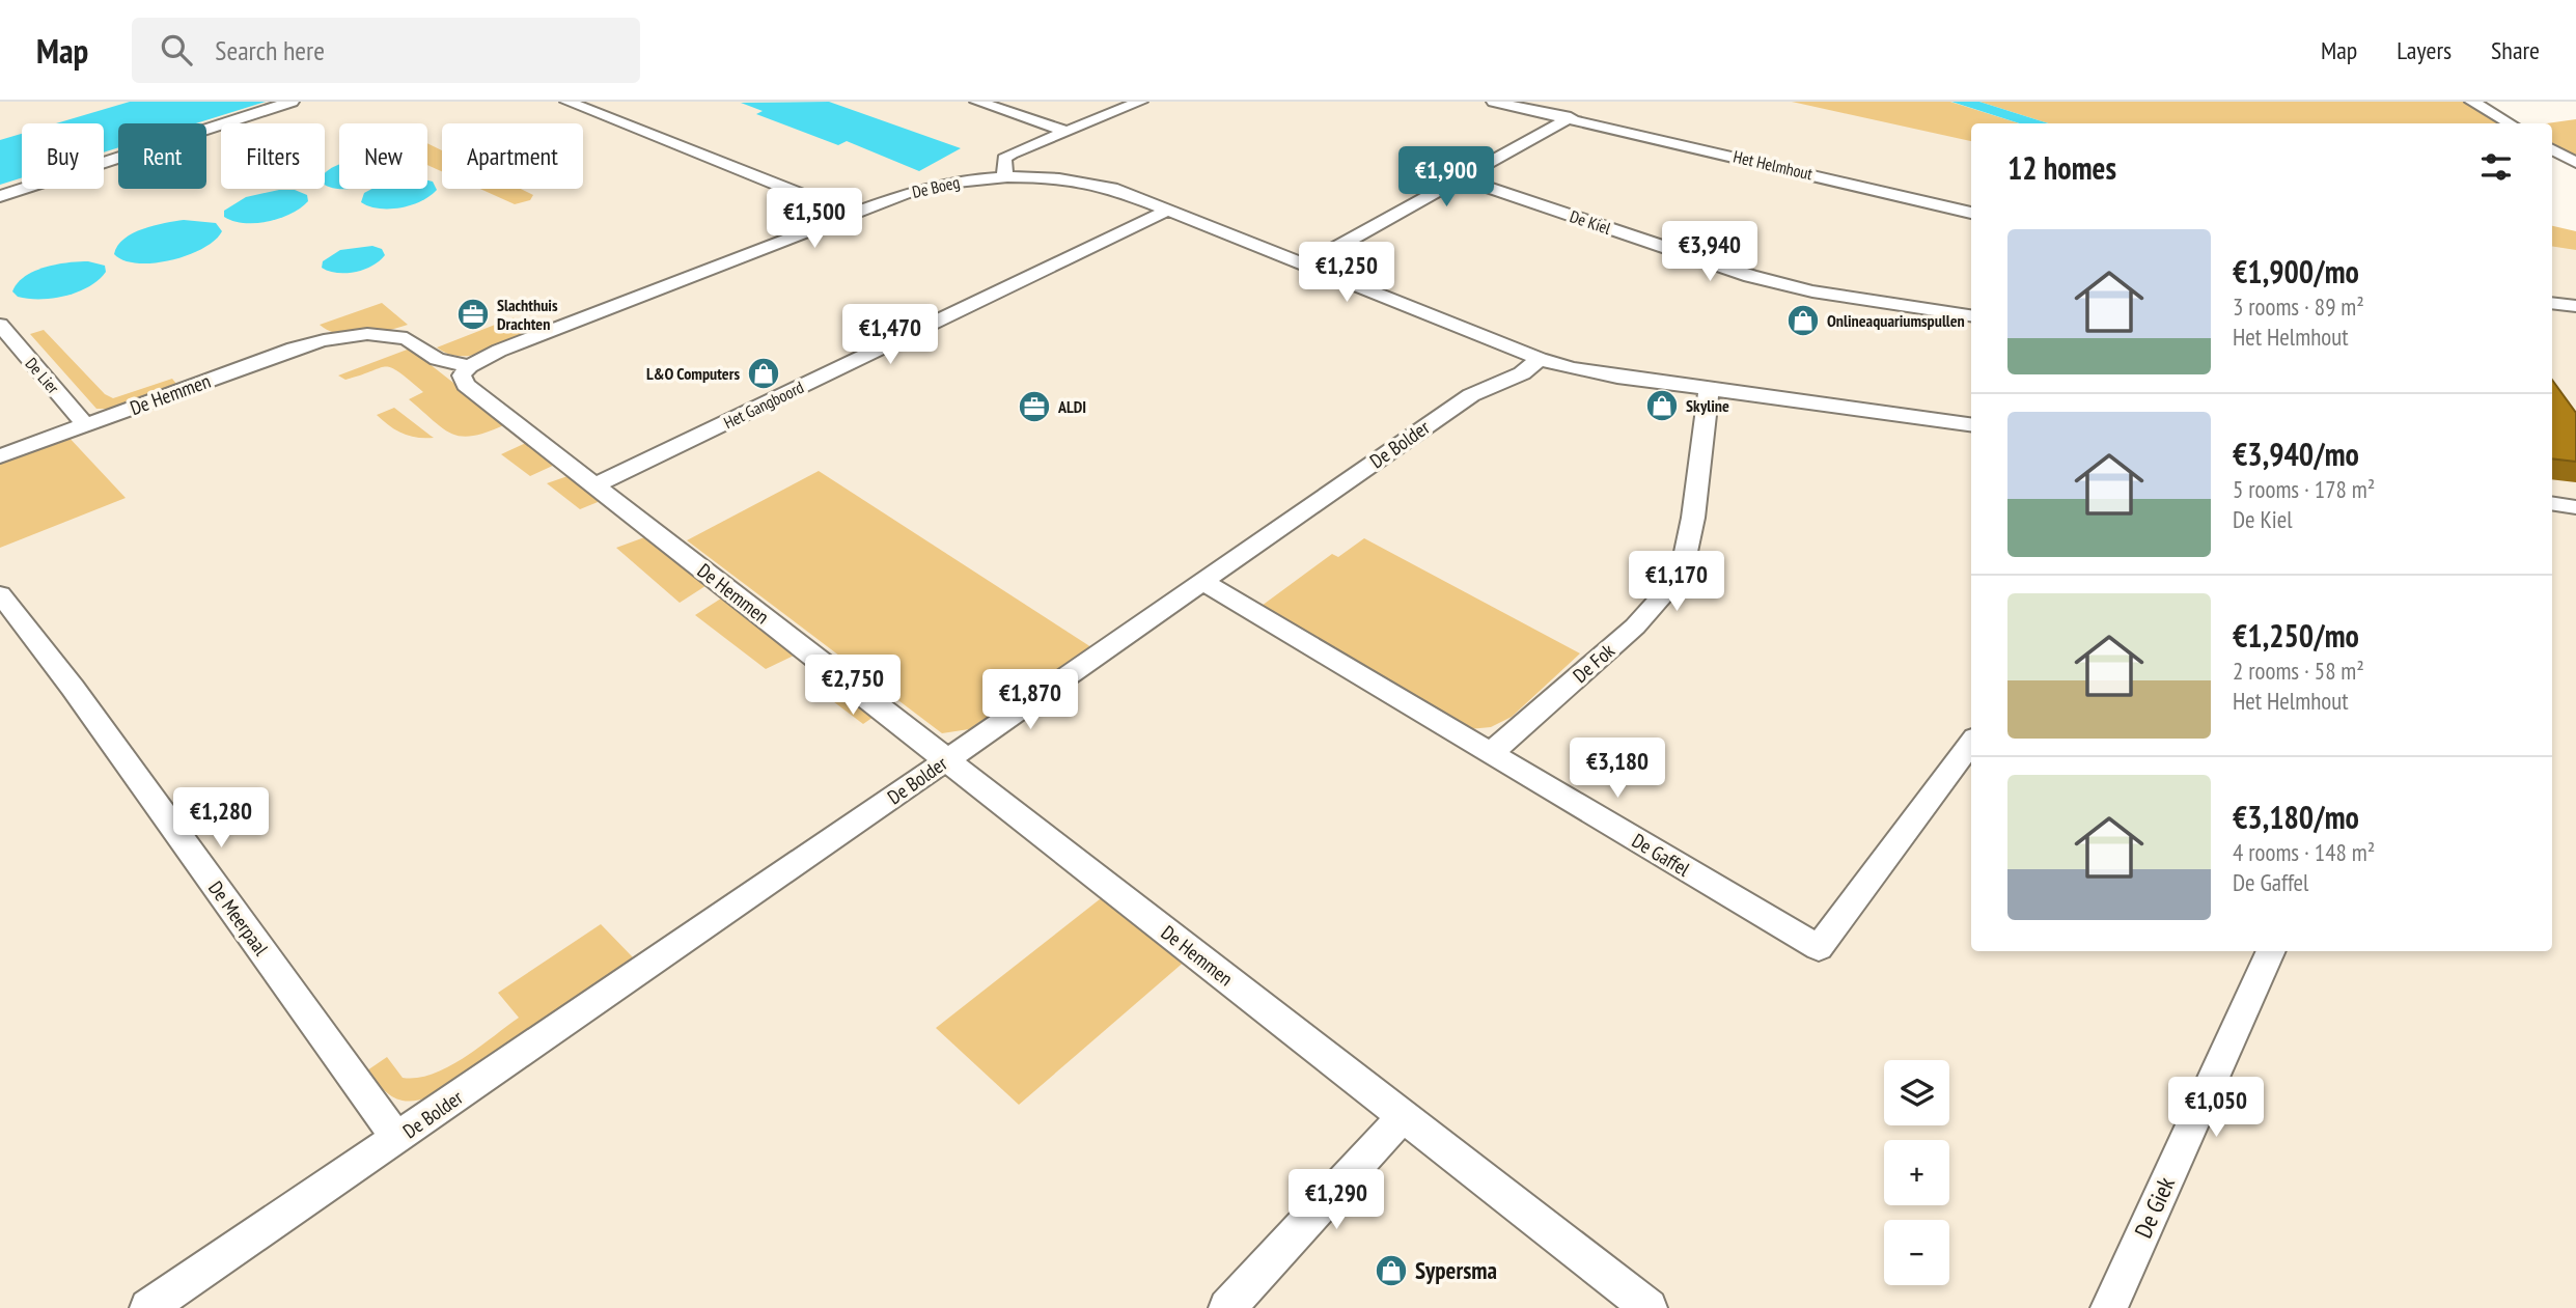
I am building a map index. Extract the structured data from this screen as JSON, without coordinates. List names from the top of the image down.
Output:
{
  "streets": {
    "street": [
      "Het Helmhout",
      "De Boeg",
      "De Kiel",
      "De Lier",
      "De Hemmen",
      "Het Gangboord",
      "De Bolder",
      "De Fok",
      "De Gaffel",
      "De Meerpaal",
      "De Giek"
    ]
  },
  "crossings": [
    ["De Boeg", "De Hemmen"],
    ["De Boeg", "Het Gangboord"],
    ["De Lier", "De Hemmen"],
    ["De Hemmen", "Het Gangboord"],
    ["De Hemmen", "De Bolder"],
    ["De Bolder", "De Gaffel"],
    ["De Bolder", "De Meerpaal"],
    ["De Fok", "De Gaffel"]
  ],
  "places": {
    "office": ["Slachthuis Drachten", "ALDI"],
    "shop": [
      "Onlineaquariumspullen",
      "L&O Computers",
      "Skyline",
      "Sypersma"
    ]
  },
  "page": {
    "header": "Map",
    "search": "Search here",
    "nav": ["Map", "Layers", "Share"],
    "chip": [
      "Buy",
      "Rent",
      "Filters",
      "New",
      "Apartment"
    ],
    "heading": "12 homes",
    "price": [
      "€1,900",
      "€1,500",
      "€3,940",
      "€1,250",
      "€1,470",
      "€1,170",
      "€2,750",
      "€1,870",
      "€3,180",
      "€1,280",
      "€1,050",
      "€1,290"
    ],
    "list": [
      {
        "name": "€1,900/mo",
        "note": "3 rooms · 89 m² · Het Helmhout"
      },
      {
        "name": "€3,940/mo",
        "note": "5 rooms · 178 m² · De Kiel"
      },
      {
        "name": "€1,250/mo",
        "note": "2 rooms · 58 m² · Het Helmhout"
      },
      {
        "name": "€3,180/mo",
        "note": "4 rooms · 148 m² · De Gaffel"
      }
    ],
    "map_buttons": ["+", "−"]
  }
}
